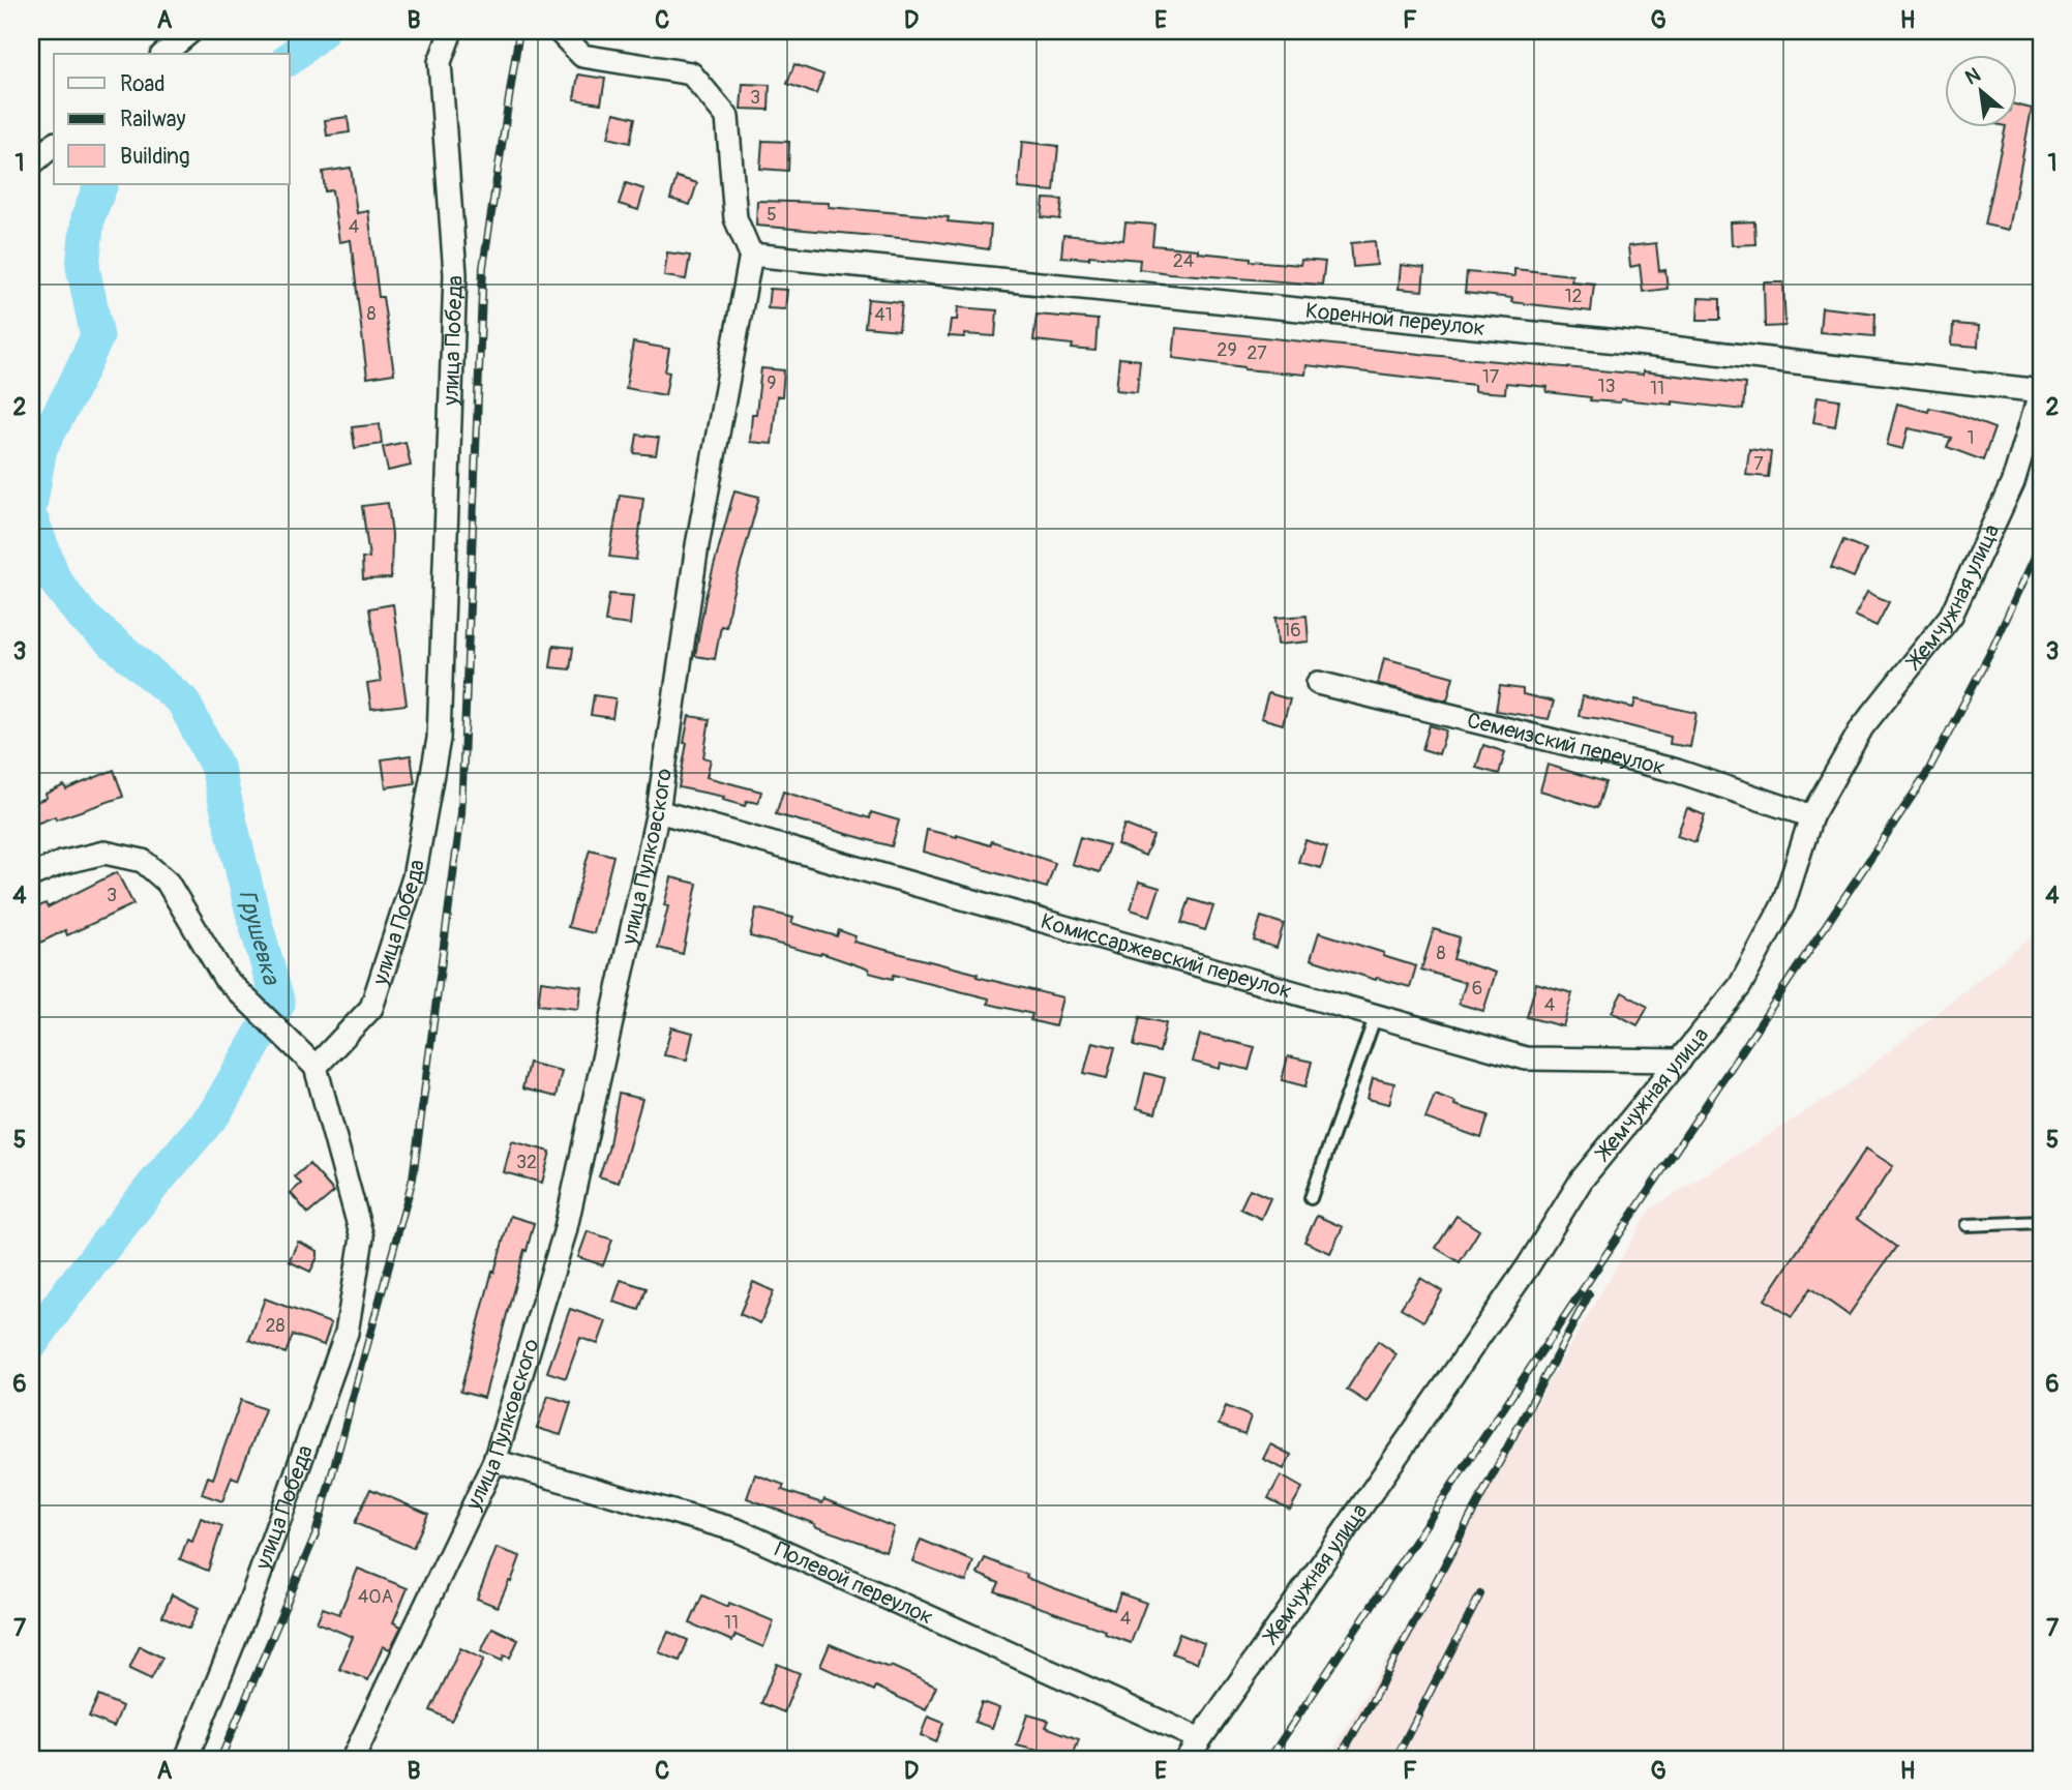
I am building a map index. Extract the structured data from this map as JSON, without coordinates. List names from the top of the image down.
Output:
{
  "streets": {
    "street": [
      "Коренной переулок",
      "улица Победа",
      "Жемчужная улица",
      "Семеизский переулок",
      "улица Пулковского",
      "Комиссаржевский переулок",
      "Полевой переулок"
    ]
  },
  "crossings": [
    ["Коренной переулок", "Жемчужная улица"],
    ["Коренной переулок", "улица Пулковского"],
    ["Жемчужная улица", "Семеизский переулок"],
    ["Жемчужная улица", "Комиссаржевский переулок"],
    ["Жемчужная улица", "Полевой переулок"],
    ["улица Пулковского", "Комиссаржевский переулок"],
    ["улица Пулковского", "Полевой переулок"]
  ],
  "water": ["Грушевка"],
  "house_numbers": [
    "3",
    "5",
    "4",
    "24",
    "12",
    "8",
    "41",
    "29",
    "27",
    "17",
    "9",
    "13",
    "11",
    "1",
    "7",
    "16",
    "3",
    "8",
    "6",
    "4",
    "32",
    "28",
    "40А",
    "4",
    "11"
  ],
  "legend": ["Road", "Railway", "Building"],
  "north": "top left",
  "grid": {
    "columns": [
      "A",
      "B",
      "C",
      "D",
      "E",
      "F",
      "G",
      "H"
    ],
    "rows": [
      "1",
      "2",
      "3",
      "4",
      "5",
      "6",
      "7"
    ]
  }
}
